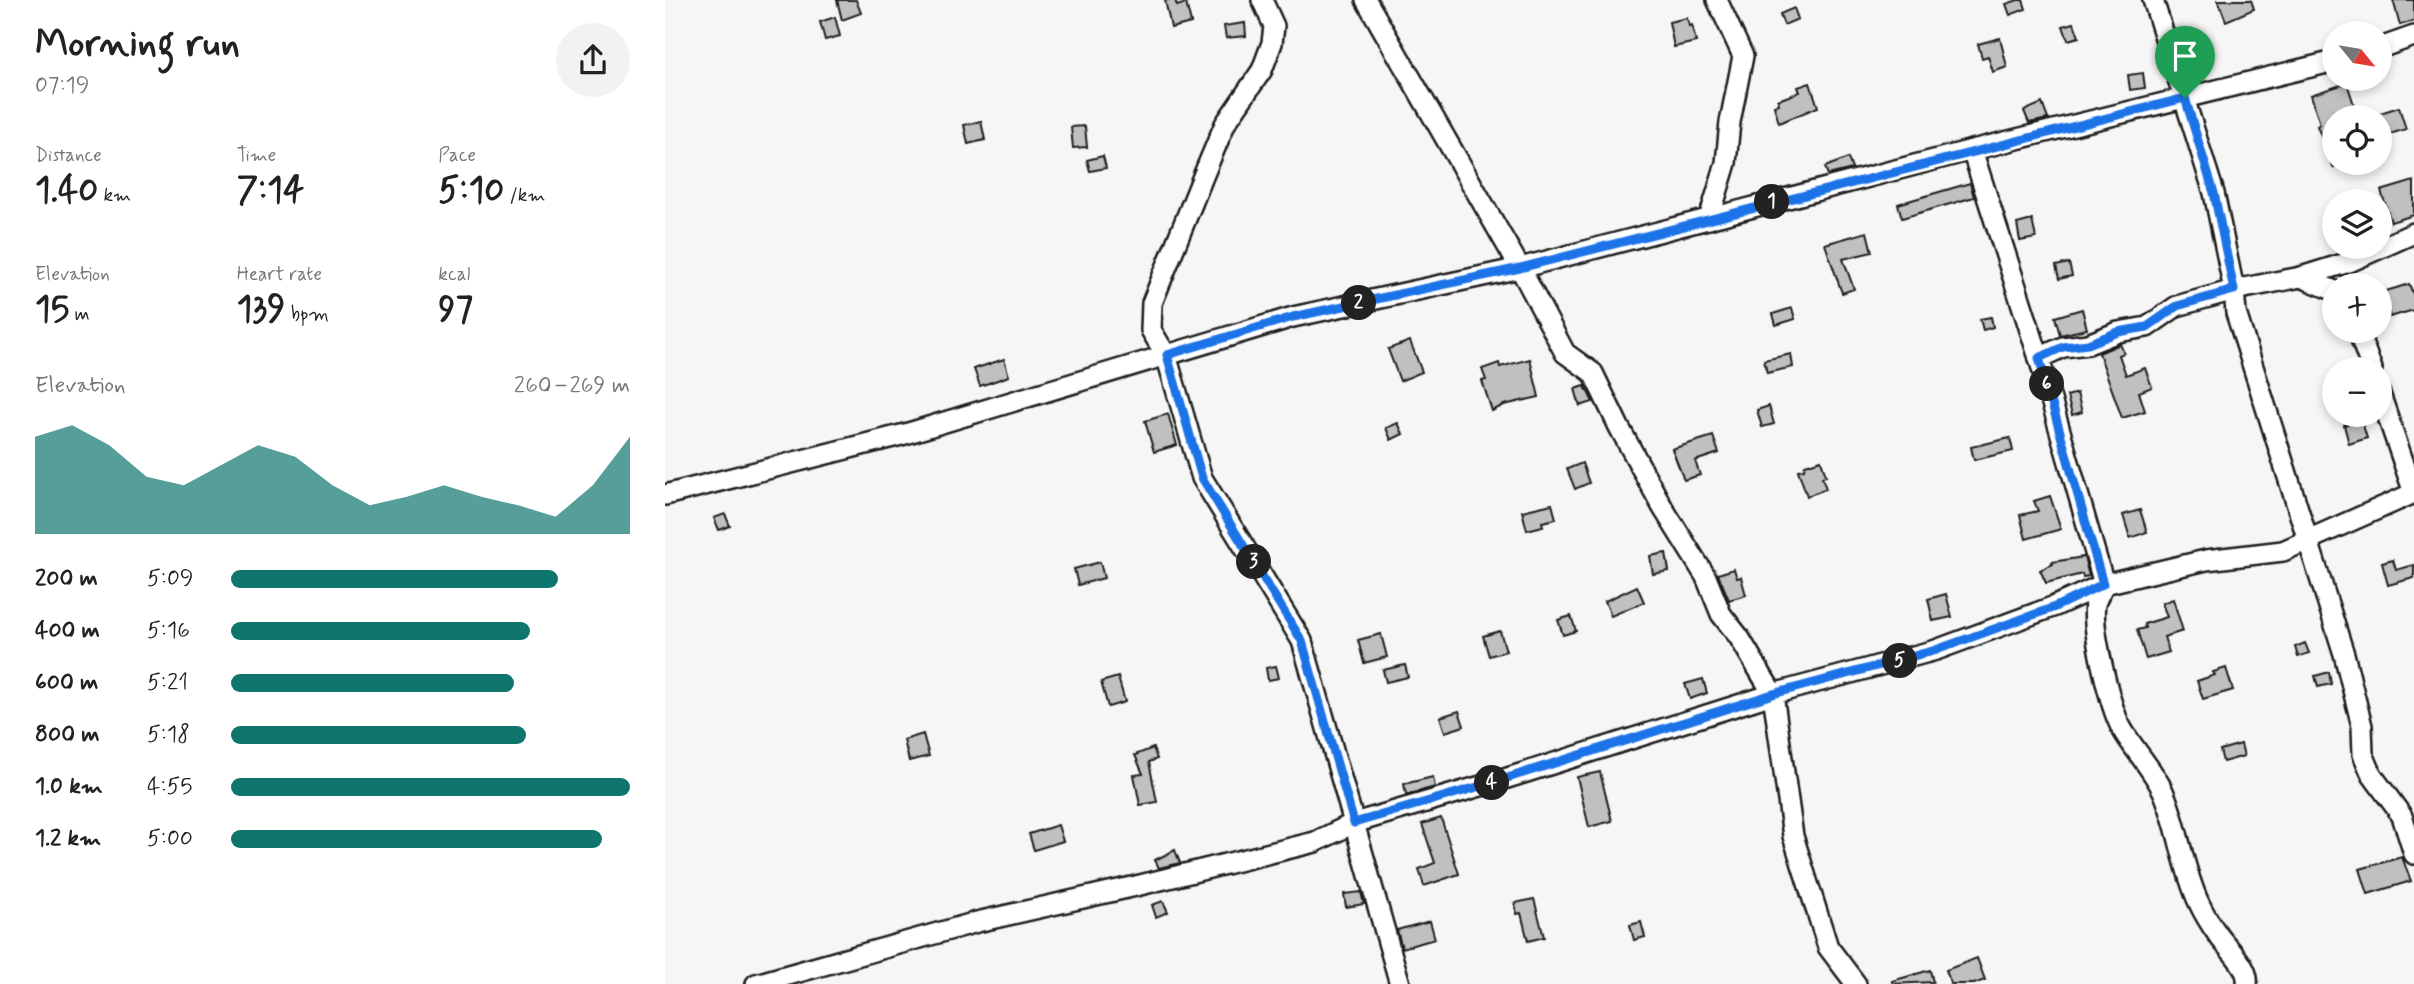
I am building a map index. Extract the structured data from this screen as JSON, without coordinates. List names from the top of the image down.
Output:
{
  "north": "bottom right",
  "page": {
    "heading": ["Morning run", "07:19"],
    "map_buttons": ["+", "−"],
    "stats": [
      ["Distance", "1.40 km"],
      ["Time", "7:14"],
      ["Pace", "5:10 /km"],
      ["Elevation", "15 m"],
      ["Heart rate", "139 bpm"],
      ["kcal", "97"]
    ],
    "pins": [
      "1",
      "2",
      "6",
      "3",
      "5",
      "4"
    ],
    "chart": ["Elevation", "260–269 m"],
    "list": [
      {
        "name": "200 m",
        "note": "5:09"
      },
      {
        "name": "400 m",
        "note": "5:16"
      },
      {
        "name": "600 m",
        "note": "5:21"
      },
      {
        "name": "800 m",
        "note": "5:18"
      },
      {
        "name": "1.0 km",
        "note": "4:55"
      },
      {
        "name": "1.2 km",
        "note": "5:00"
      }
    ]
  }
}
